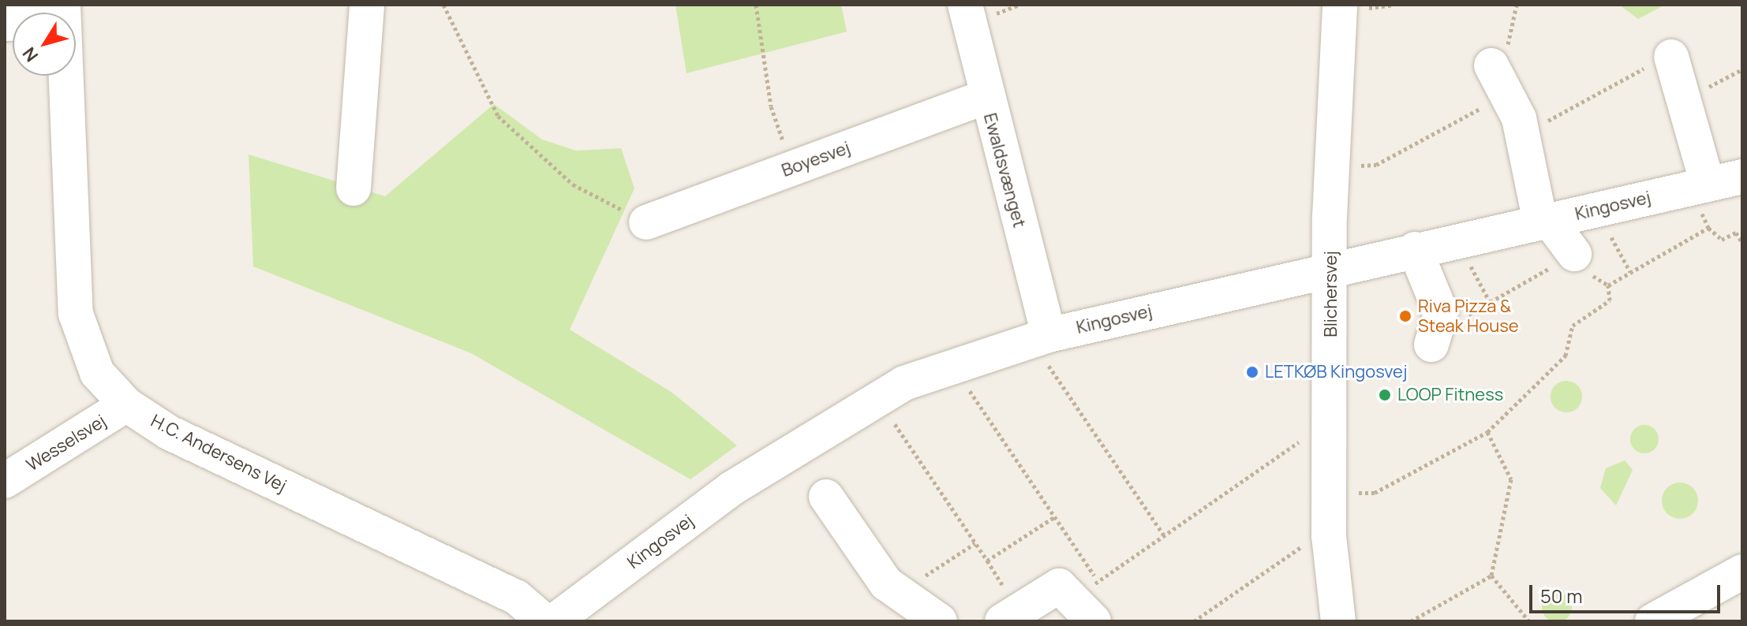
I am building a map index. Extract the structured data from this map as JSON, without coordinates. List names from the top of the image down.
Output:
{
  "streets": {
    "street": [
      "Boyesvej",
      "Ewaldsvænget",
      "Kingosvej",
      "Blichersvej",
      "Wesselsvej",
      "H.C. Andersens Vej"
    ]
  },
  "crossings": [
    ["Boyesvej", "Ewaldsvænget"],
    ["Ewaldsvænget", "Kingosvej"],
    ["Kingosvej", "Blichersvej"],
    ["Wesselsvej", "H.C. Andersens Vej"]
  ],
  "places": ["Riva Pizza & Steak House", "LETKØB Kingosvej", "LOOP Fitness"],
  "scale_bar": "50 m",
  "north": "bottom left"
}
